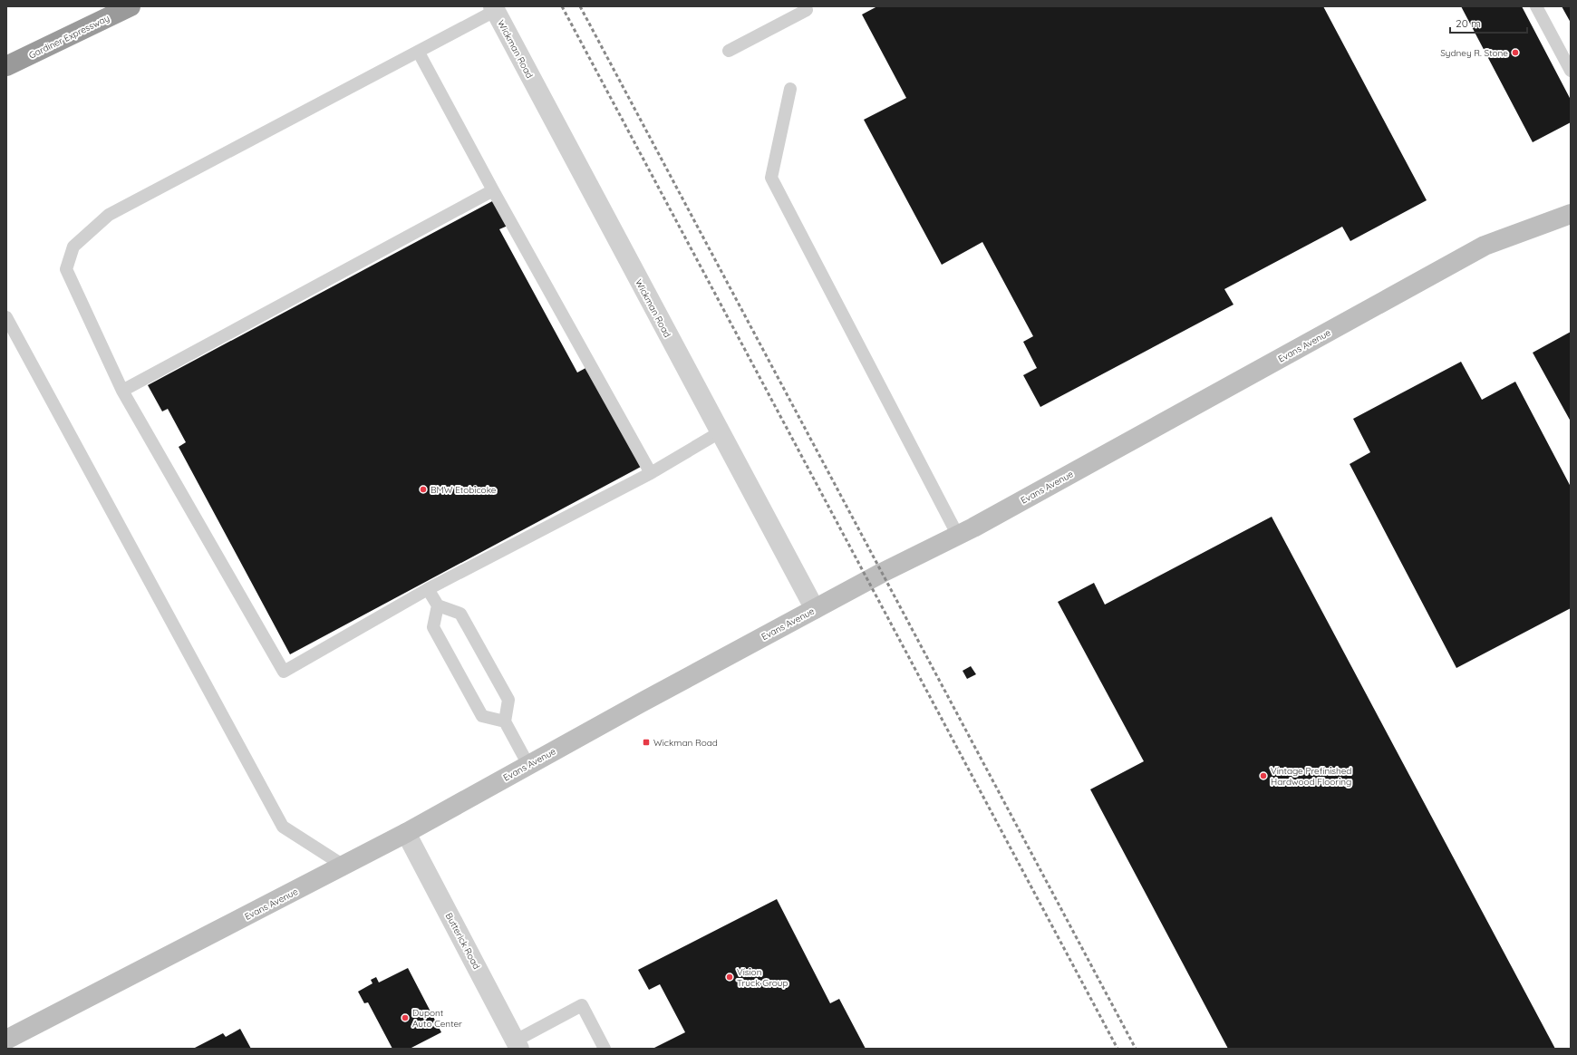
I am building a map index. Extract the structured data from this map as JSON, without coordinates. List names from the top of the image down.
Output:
{
  "streets": {
    "highway": ["Gardiner Expressway"],
    "main road": ["Evans Avenue"],
    "street": ["Wickman Road", "Butterick Road"]
  },
  "crossings": [
    ["Wickman Road", "Evans Avenue"],
    ["Evans Avenue", "Butterick Road"]
  ],
  "places": {
    "other": [
      "Sydney R. Stone",
      "BMW Etobicoke",
      "Vintage Prefinished Hardwood Flooring",
      "Vision Truck Group",
      "Dupont Auto Center"
    ],
    "transit": ["Wickman Road"]
  },
  "scale_bar": "20 m"
}
